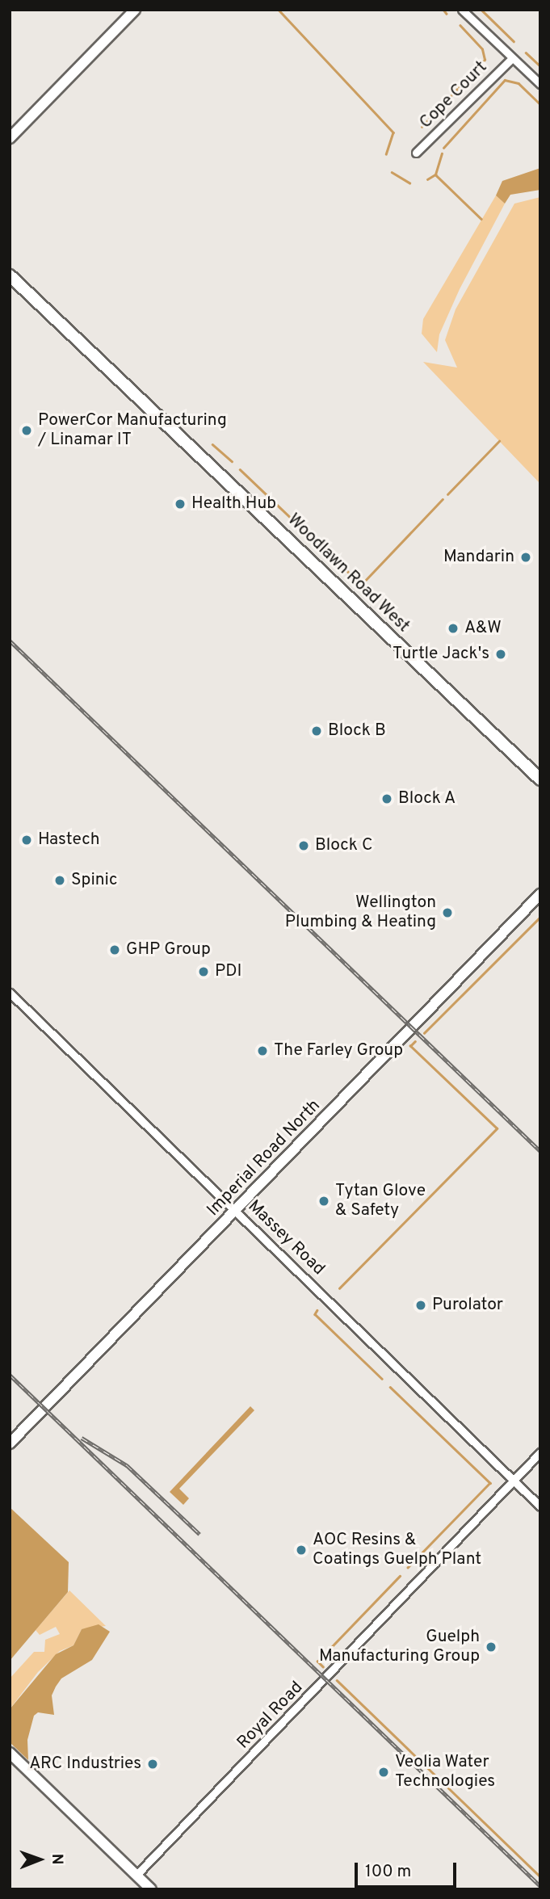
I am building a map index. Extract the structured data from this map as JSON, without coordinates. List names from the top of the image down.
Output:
{
  "streets": {
    "main road": ["Woodlawn Road West"],
    "street": [
      "Cope Court",
      "Imperial Road North",
      "Massey Road",
      "Royal Road"
    ]
  },
  "crossings": [
    ["Imperial Road North", "Massey Road"],
    ["Massey Road", "Royal Road"]
  ],
  "places": [
    "PowerCor Manufacturing / Linamar IT",
    "Health Hub",
    "Mandarin",
    "A&W",
    "Turtle Jack's",
    "Block B",
    "Block A",
    "Hastech",
    "Block C",
    "Spinic",
    "Wellington Plumbing & Heating",
    "GHP Group",
    "PDI",
    "The Farley Group",
    "Tytan Glove & Safety",
    "Purolator",
    "AOC Resins & Coatings Guelph Plant",
    "Guelph Manufacturing Group",
    "ARC Industries",
    "Veolia Water Technologies"
  ],
  "scale_bar": "100 m",
  "north": "right"
}
